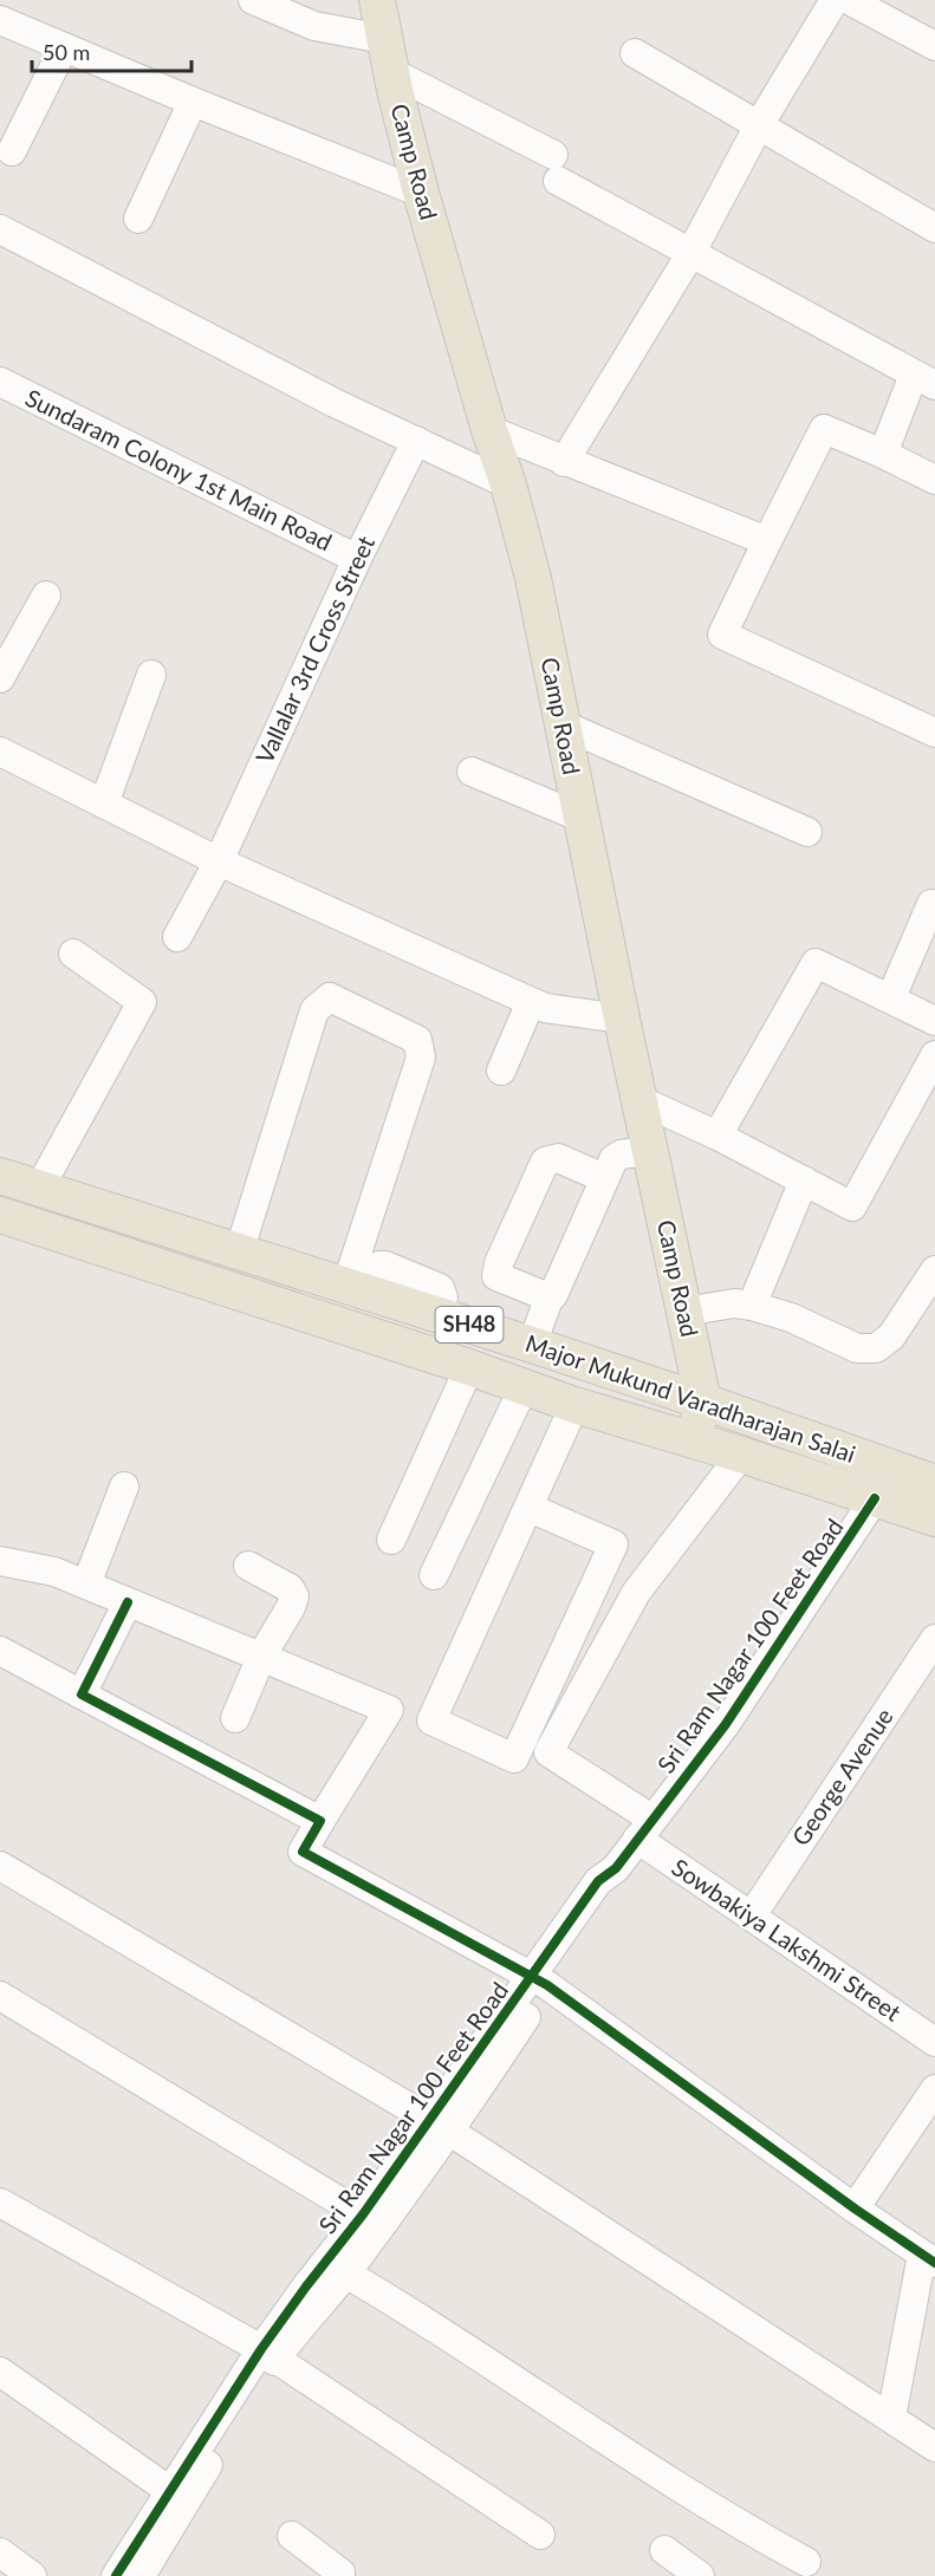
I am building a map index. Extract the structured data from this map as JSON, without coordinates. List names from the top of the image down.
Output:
{
  "streets": {
    "main road": ["Camp Road", "SH48", "Major Mukund Varadharajan Salai"],
    "street": [
      "Sundaram Colony 1st Main Road",
      "Vallalar 3rd Cross Street",
      "Sri Ram Nagar 100 Feet Road",
      "George Avenue",
      "Sowbakiya Lakshmi Street"
    ]
  },
  "crossings": [
    ["Camp Road", "Major Mukund Varadharajan Salai"],
    ["Sundaram Colony 1st Main Road", "Vallalar 3rd Cross Street"],
    ["Major Mukund Varadharajan Salai", "Sri Ram Nagar 100 Feet Road"],
    ["Major Mukund Varadharajan Salai", "Sowbakiya Lakshmi Street"],
    ["Sri Ram Nagar 100 Feet Road", "Sowbakiya Lakshmi Street"],
    ["George Avenue", "Sowbakiya Lakshmi Street"]
  ],
  "scale_bar": "50 m"
}
